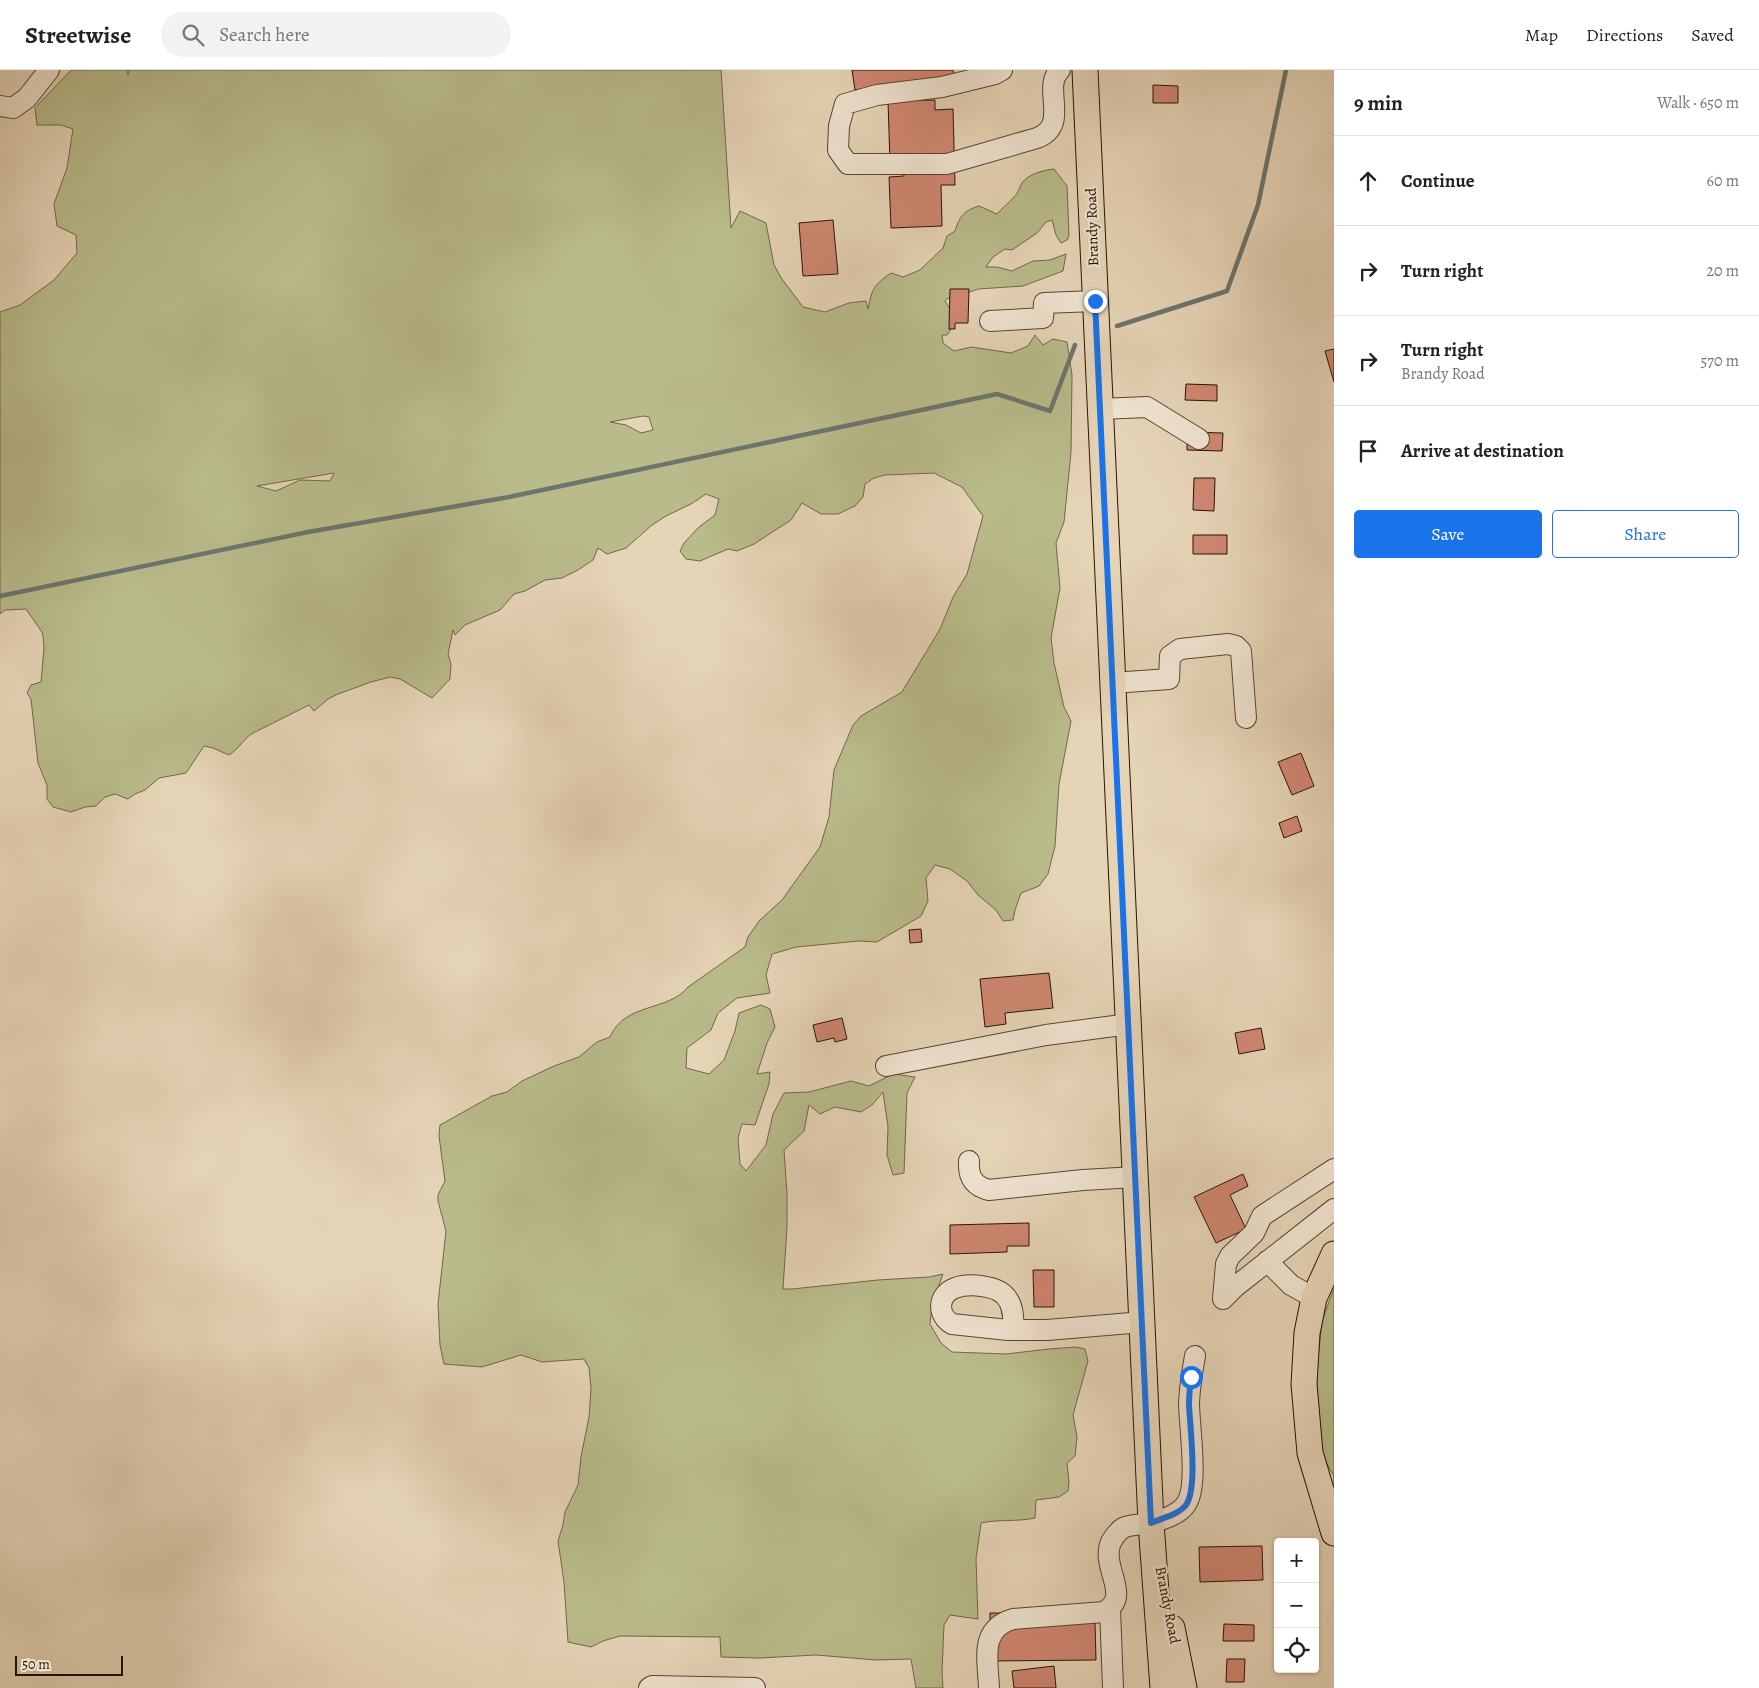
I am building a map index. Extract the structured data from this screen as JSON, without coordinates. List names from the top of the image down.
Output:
{
  "streets": {
    "main road": ["Brandy Road"]
  },
  "scale_bar": "50 m",
  "page": {
    "header": "Streetwise",
    "search": "Search here",
    "nav": ["Map", "Directions", "Saved"],
    "heading": ["9 min", "Walk · 650 m"],
    "list": [
      ["Continue", "60 m"],
      ["Turn right", "20 m"],
      ["Turn right", "Brandy Road", "570 m"],
      "Arrive at destination"
    ],
    "buttons": ["Save", "Share"],
    "map_buttons": ["+", "−"],
    "scale": "50 m"
  }
}
